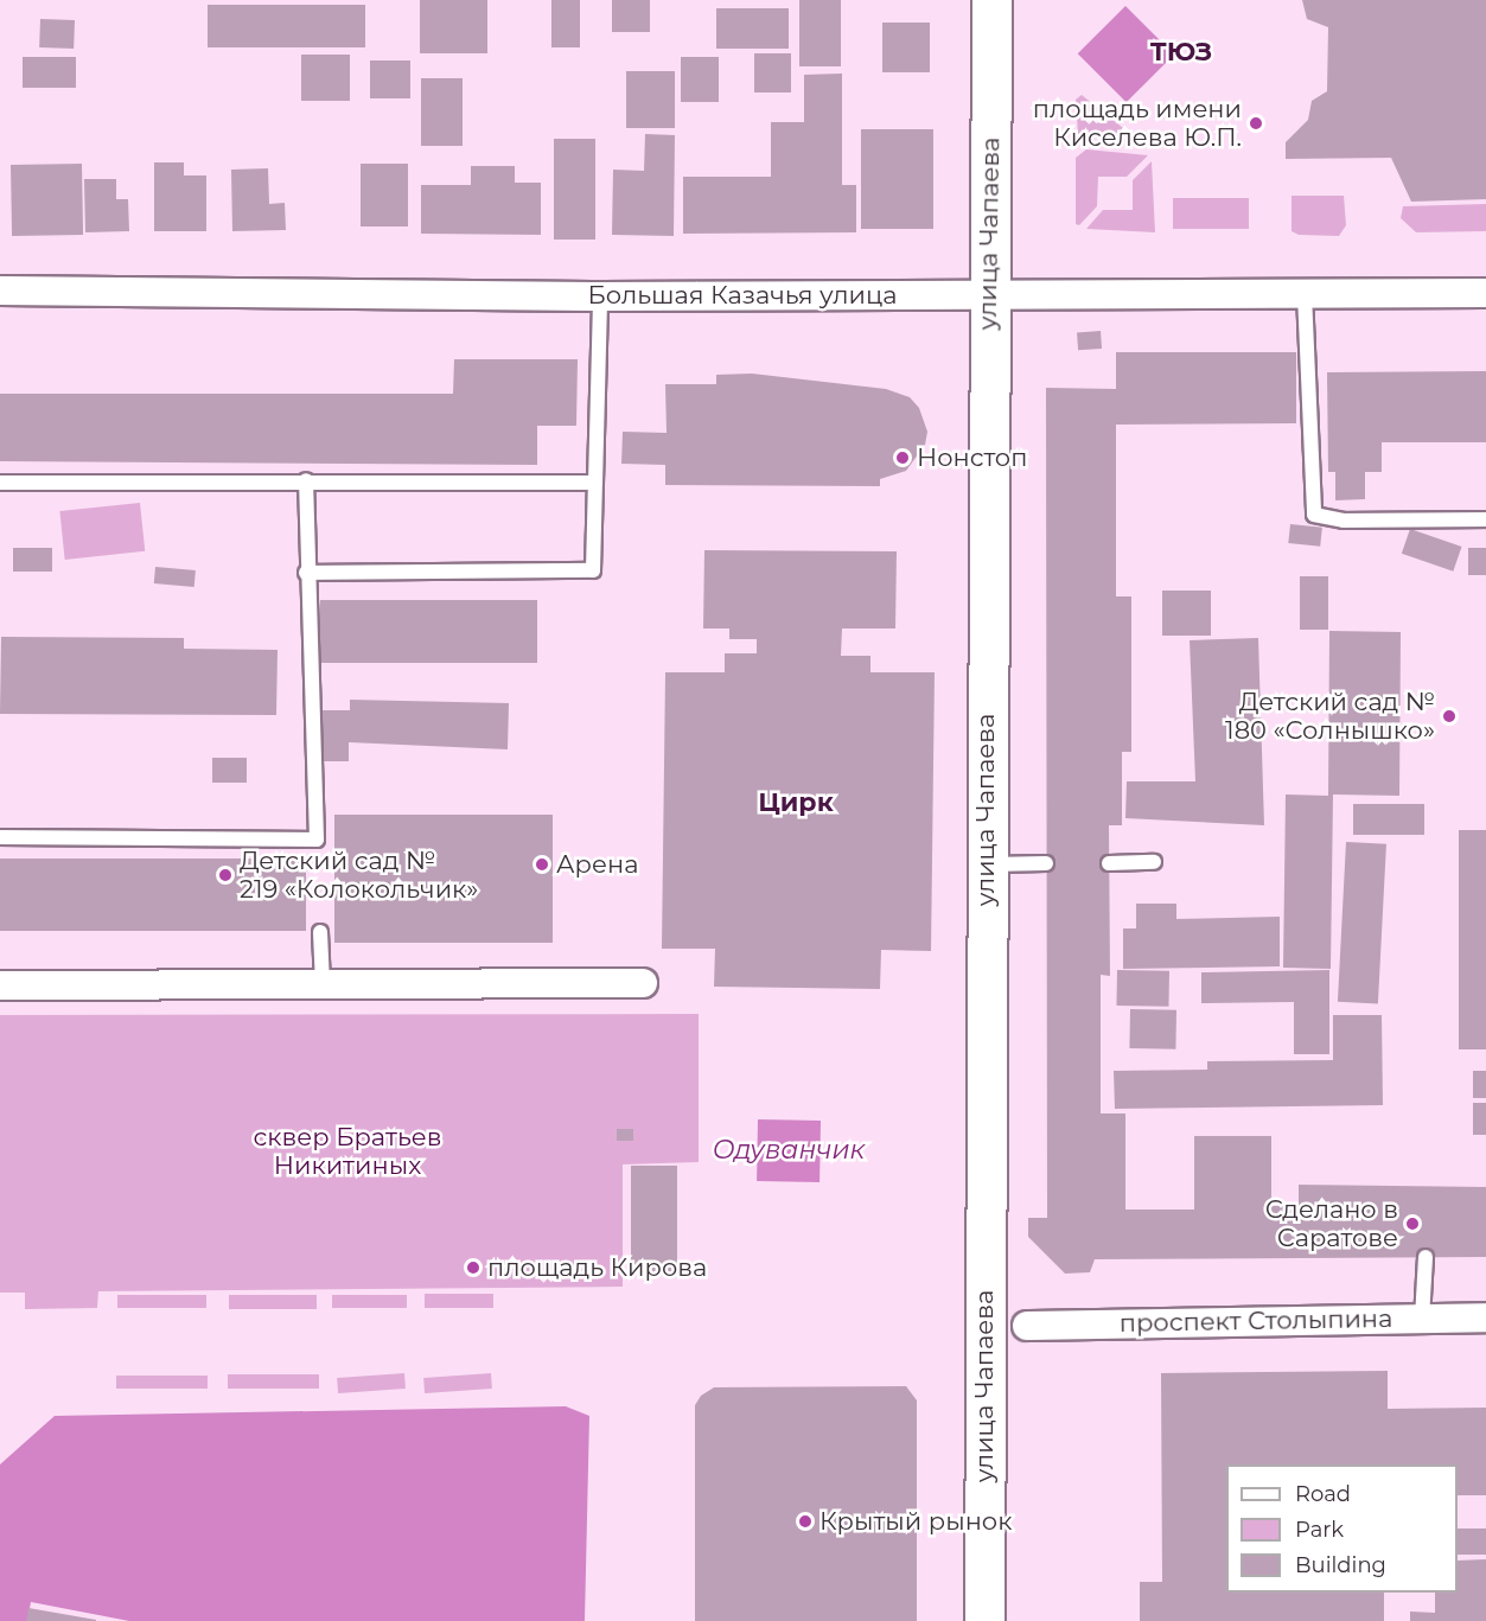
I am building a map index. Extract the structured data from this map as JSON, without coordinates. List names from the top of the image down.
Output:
{
  "streets": {
    "street": ["улица Чапаева", "Большая Казачья улица", "проспект Столыпина"]
  },
  "crossings": [
    ["улица Чапаева", "Большая Казачья улица"]
  ],
  "districts": ["ТЮЗ", "Цирк"],
  "water": ["Одуванчик"],
  "parks": ["сквер Братьев Никитиных"],
  "places": [
    "площадь имени Киселева Ю.П.",
    "Нонстоп",
    "Детский сад № 180 «Солнышко»",
    "Арена",
    "Детский сад № 219 «Колокольчик»",
    "Сделано в Саратове",
    "площадь Кирова",
    "Крытый рынок"
  ],
  "legend": ["Road", "Park", "Building"]
}
